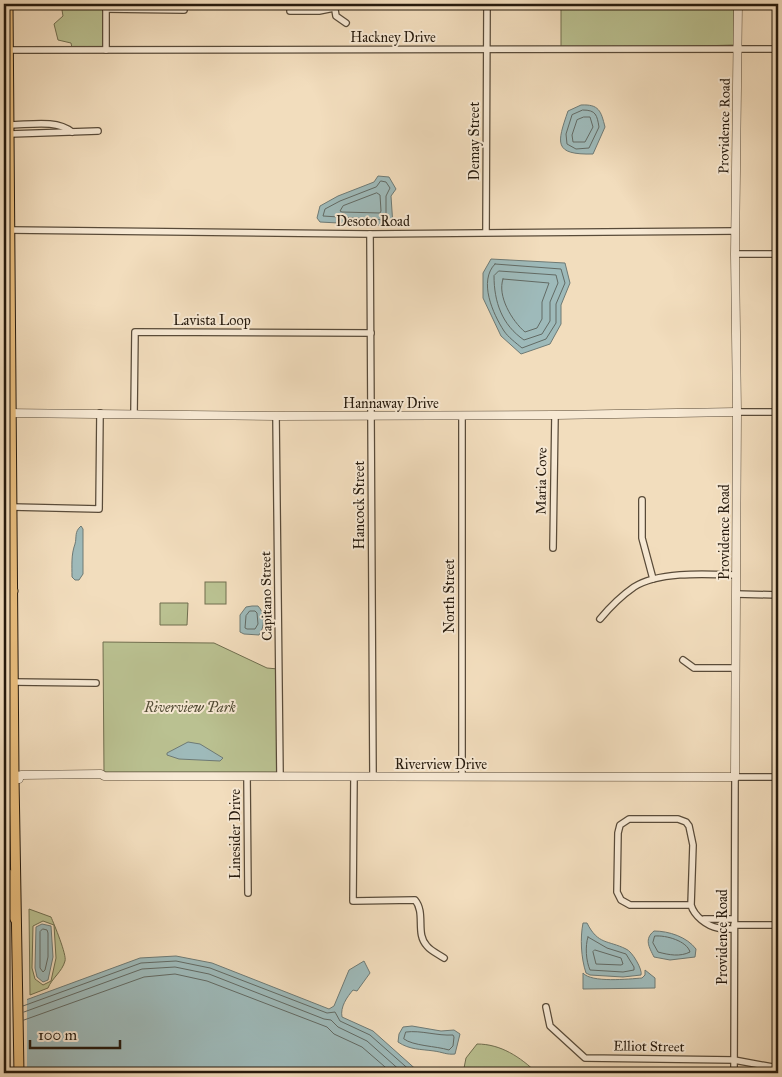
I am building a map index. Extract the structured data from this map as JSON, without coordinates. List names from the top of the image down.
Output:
{
  "streets": {
    "street": [
      "Hackney Drive",
      "Providence Road",
      "Demay Street",
      "Desoto Road",
      "Lavista Loop",
      "Hannaway Drive",
      "Maria Cove",
      "Hancock Street",
      "Capitano Street",
      "North Street",
      "Riverview Drive",
      "Linesider Drive",
      "Elliot Street"
    ]
  },
  "crossings": [
    ["Hackney Drive", "Providence Road"],
    ["Hackney Drive", "Demay Street"],
    ["Providence Road", "Desoto Road"],
    ["Providence Road", "Hannaway Drive"],
    ["Providence Road", "Riverview Drive"],
    ["Providence Road", "Elliot Street"],
    ["Demay Street", "Desoto Road"],
    ["Desoto Road", "Hancock Street"],
    ["Lavista Loop", "Hannaway Drive"],
    ["Lavista Loop", "Hancock Street"],
    ["Hannaway Drive", "Maria Cove"],
    ["Hannaway Drive", "Hancock Street"],
    ["Hannaway Drive", "Capitano Street"],
    ["Hannaway Drive", "North Street"],
    ["Hancock Street", "Riverview Drive"],
    ["Capitano Street", "Riverview Drive"],
    ["North Street", "Riverview Drive"],
    ["Riverview Drive", "Linesider Drive"]
  ],
  "parks": ["Riverview Park"],
  "scale_bar": "100 m"
}
